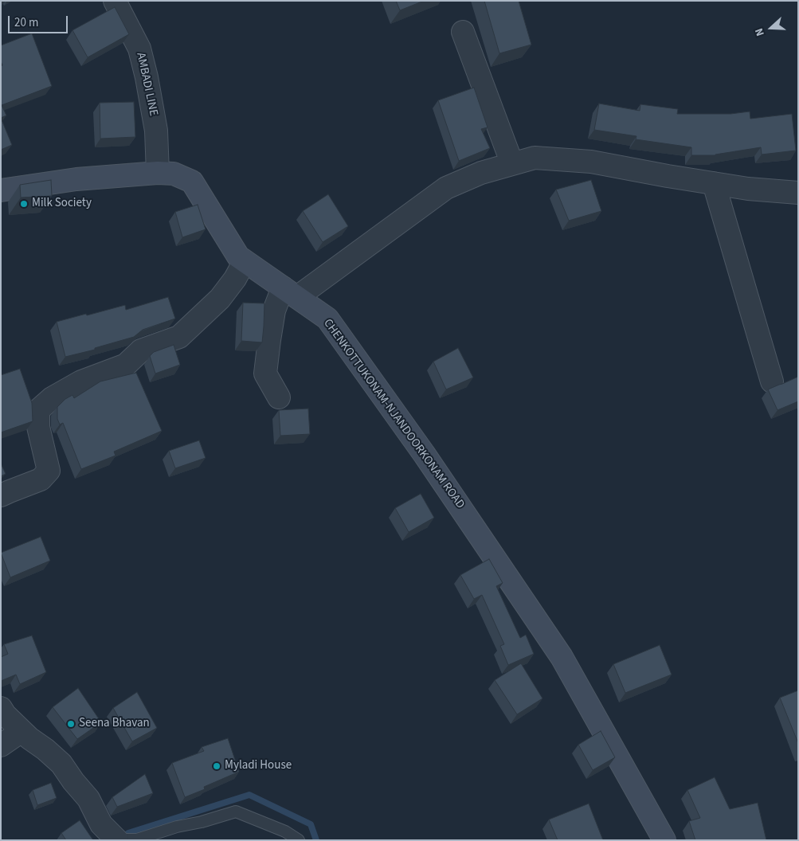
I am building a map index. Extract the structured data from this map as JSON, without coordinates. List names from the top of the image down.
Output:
{
  "streets": {
    "main road": ["CHENKOTTUKONAM-NJANDOORKONAM ROAD"],
    "street": ["AMBADI LINE"]
  },
  "crossings": [
    ["AMBADI LINE", "CHENKOTTUKONAM-NJANDOORKONAM ROAD"]
  ],
  "places": ["Milk Society", "Seena Bhavan", "Myladi House"],
  "scale_bar": "20 m",
  "north": "left"
}
